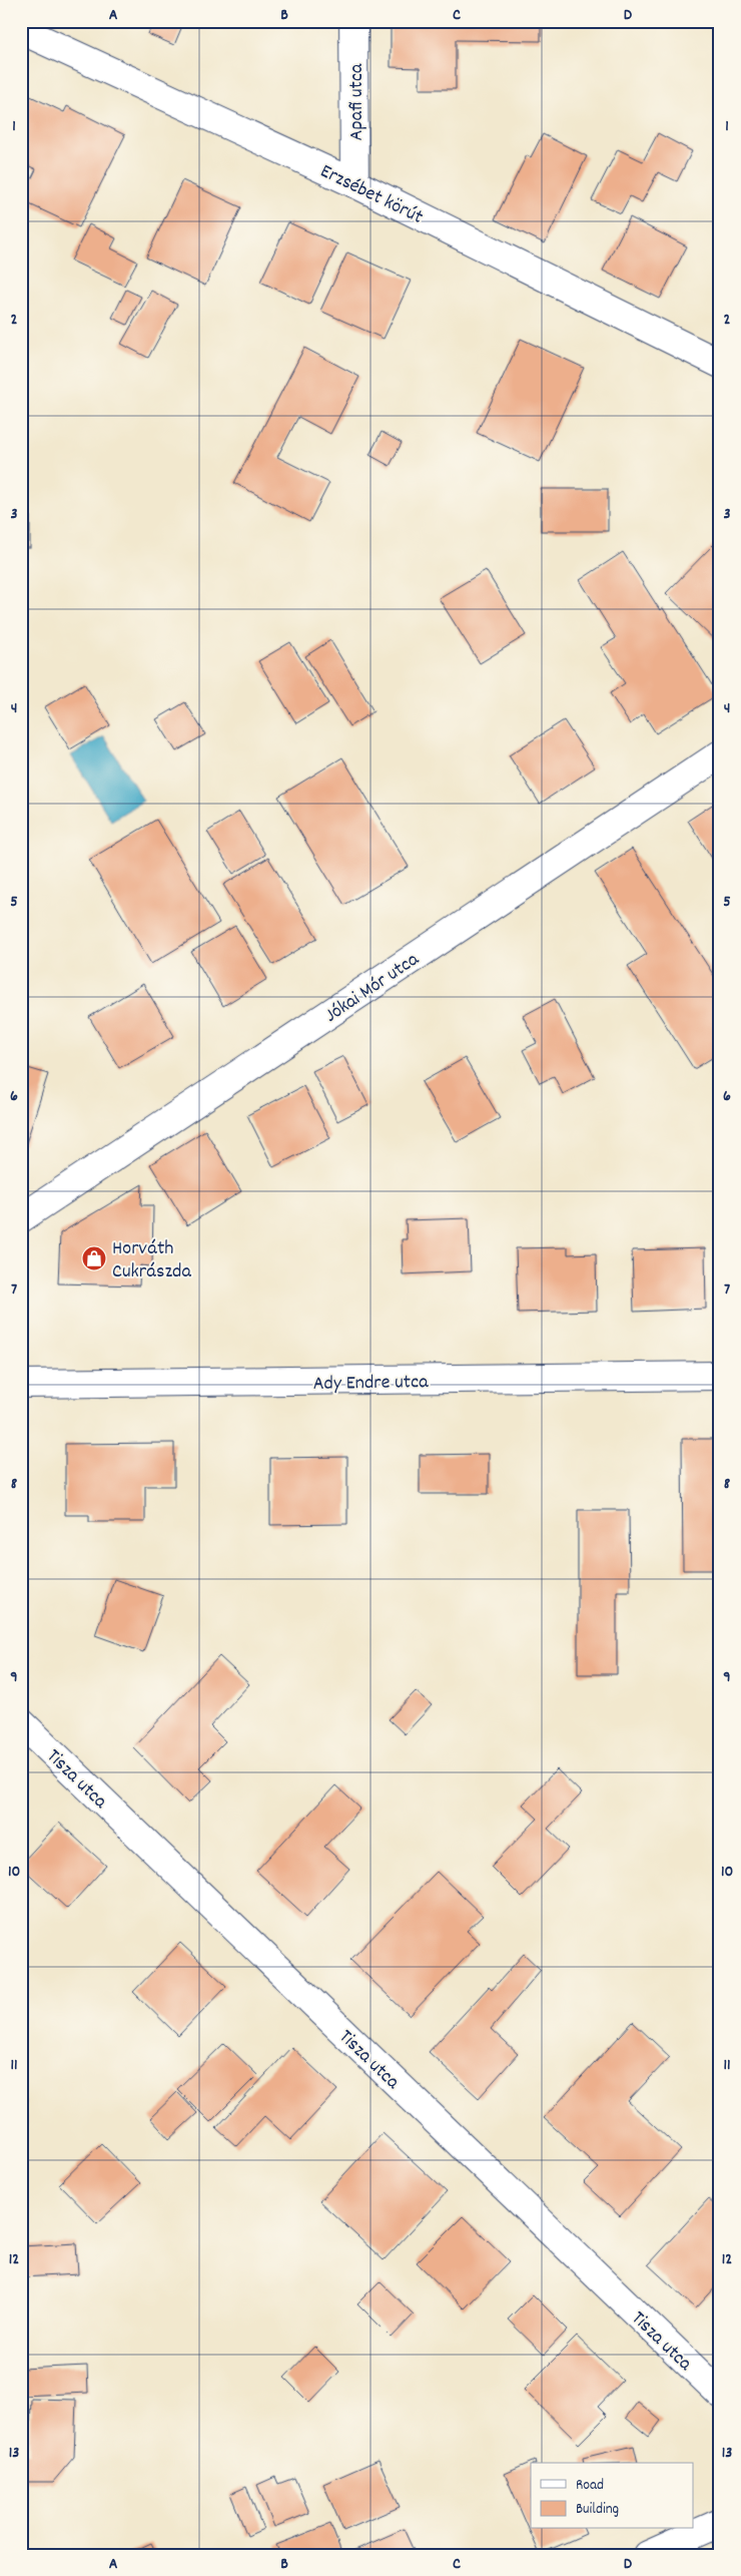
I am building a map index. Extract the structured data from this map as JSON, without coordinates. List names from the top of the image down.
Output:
{
  "streets": {
    "street": [
      "Apafi utca",
      "Erzsébet körút",
      "Jókai Mór utca",
      "Ady Endre utca",
      "Tisza utca"
    ]
  },
  "crossings": [
    ["Apafi utca", "Erzsébet körút"]
  ],
  "places": {
    "shop": ["Horváth Cukrászda"]
  },
  "legend": ["Road", "Building"],
  "grid": {
    "columns": [
      "A",
      "B",
      "C",
      "D"
    ],
    "rows": [
      "1",
      "2",
      "3",
      "4",
      "5",
      "6",
      "7",
      "8",
      "9",
      "10",
      "11",
      "12",
      "13"
    ]
  }
}
